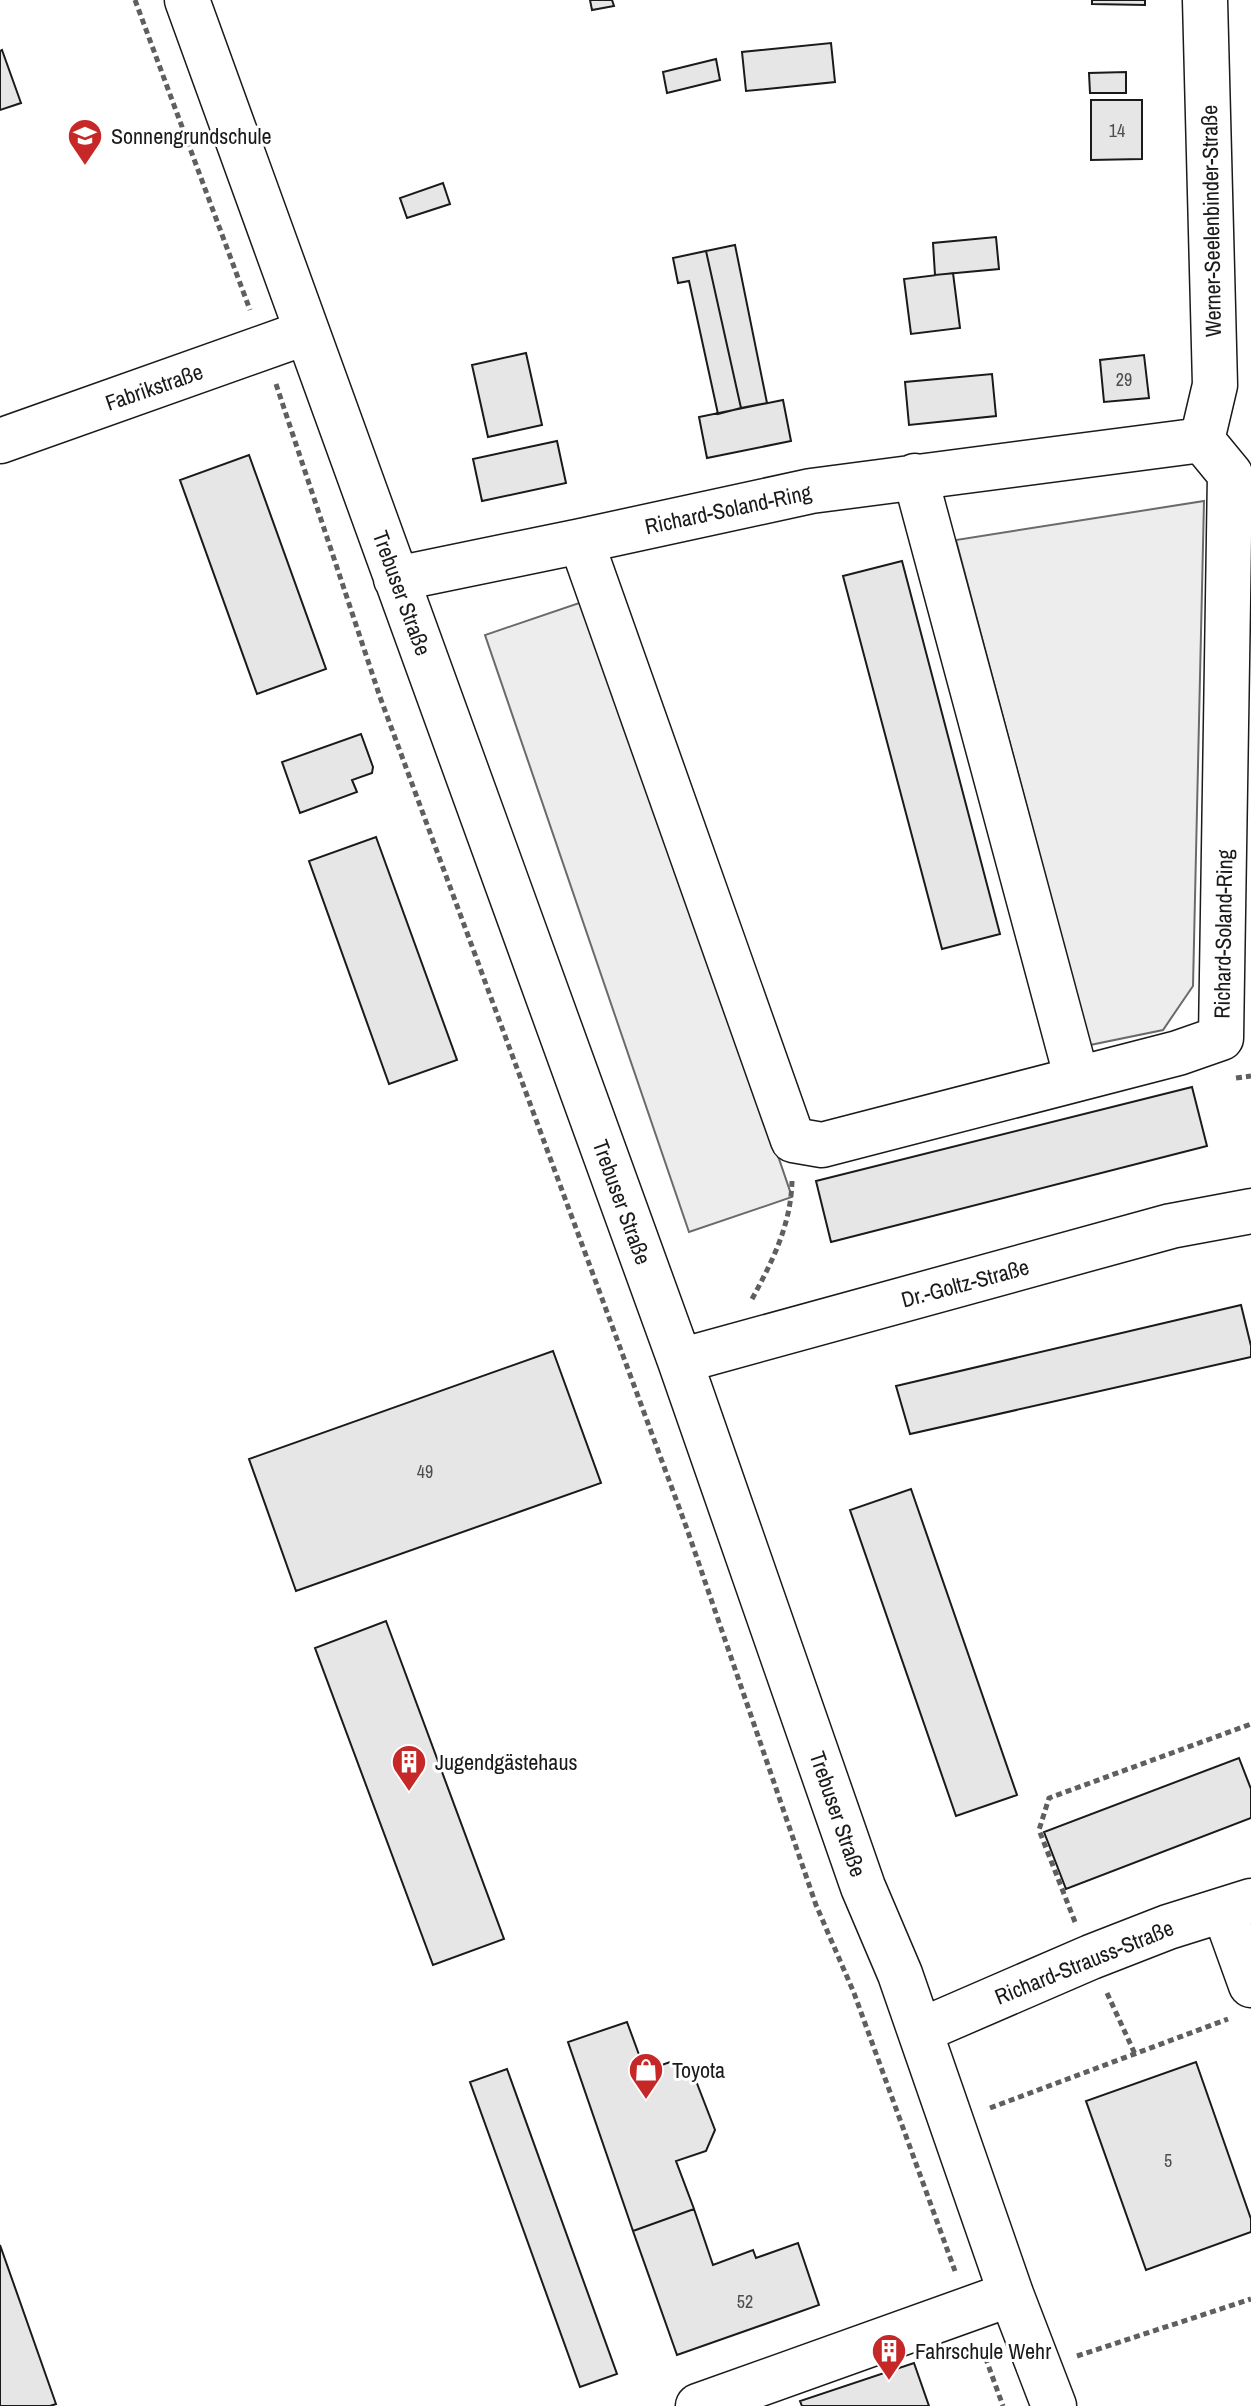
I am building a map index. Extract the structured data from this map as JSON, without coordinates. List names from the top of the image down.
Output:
{
  "streets": {
    "street": [
      "Werner-Seelenbinder-Straße",
      "Fabrikstraße",
      "Richard-Soland-Ring",
      "Trebuser Straße",
      "Dr.-Goltz-Straße",
      "Richard-Strauss-Straße"
    ]
  },
  "crossings": [
    ["Werner-Seelenbinder-Straße", "Richard-Soland-Ring"],
    ["Fabrikstraße", "Trebuser Straße"],
    ["Richard-Soland-Ring", "Trebuser Straße"],
    ["Trebuser Straße", "Dr.-Goltz-Straße"],
    ["Trebuser Straße", "Richard-Strauss-Straße"]
  ],
  "places": {
    "school or university": ["Sonnengrundschule"],
    "building": ["Jugendgästehaus", "Fahrschule Wehr"],
    "shop": ["Toyota"]
  },
  "house_numbers": [
    "14",
    "29",
    "49",
    "5",
    "52"
  ]
}
